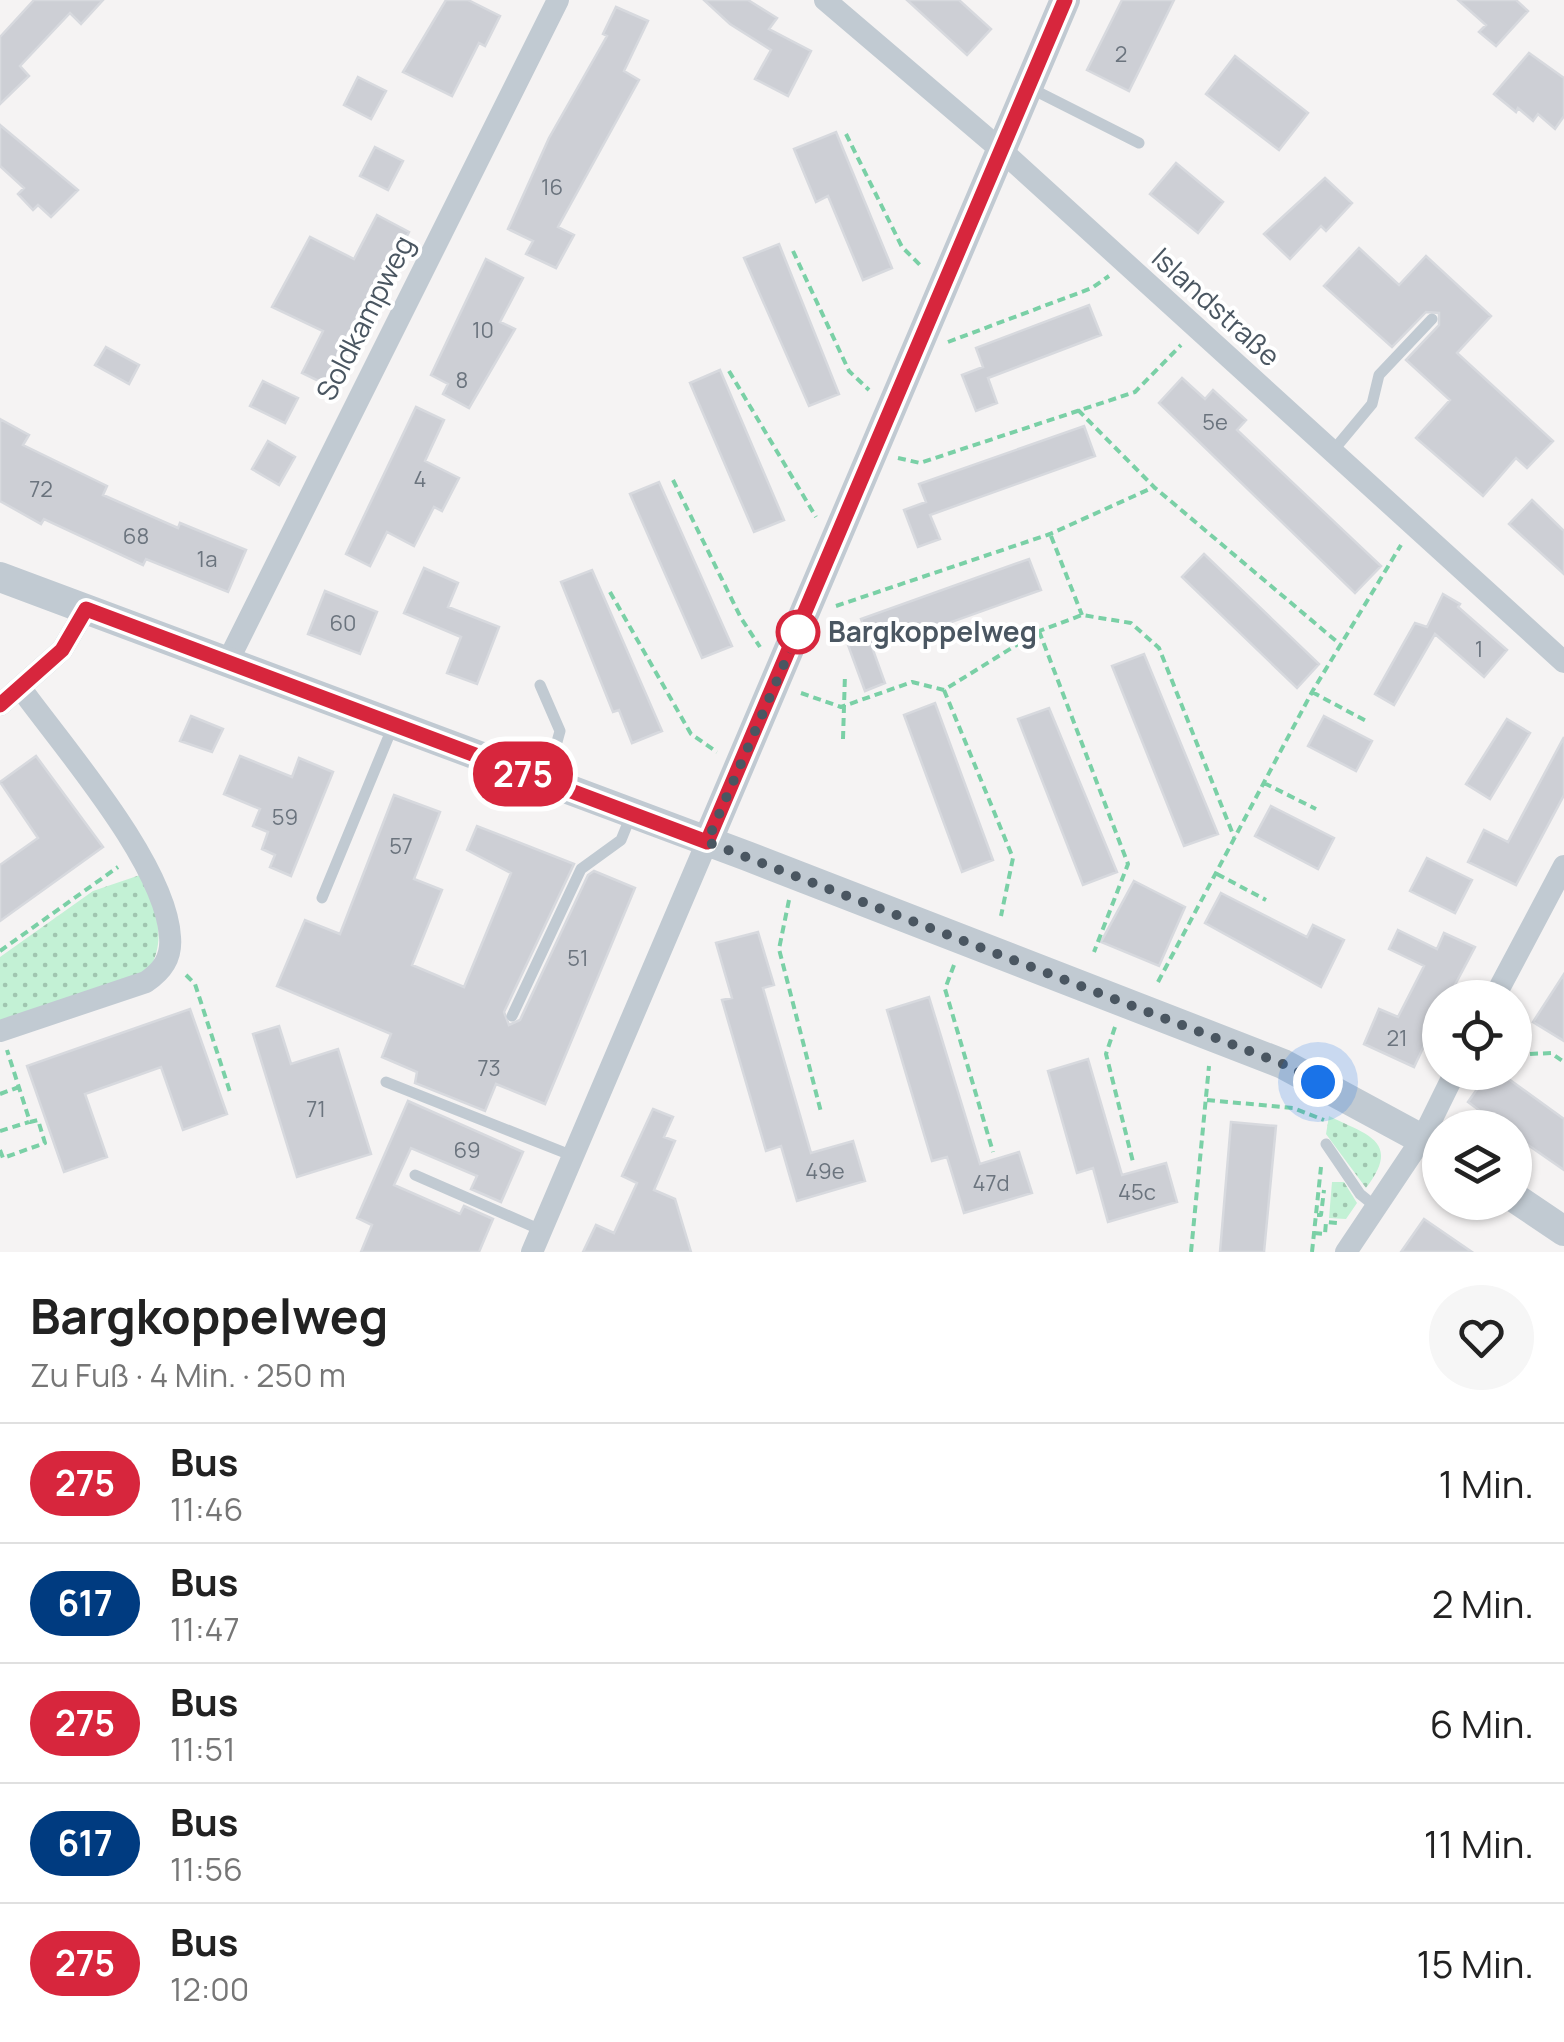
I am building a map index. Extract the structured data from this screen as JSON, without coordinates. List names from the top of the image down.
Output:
{
  "streets": {
    "street": ["Islandstraße", "Soldkampweg"]
  },
  "places": ["Bargkoppelweg"],
  "lines": ["bus line 275"],
  "house_numbers": [
    "2",
    "16",
    "10",
    "8",
    "5e",
    "4",
    "72",
    "68",
    "1a",
    "60",
    "1",
    "59",
    "57",
    "51",
    "21",
    "73",
    "71",
    "69",
    "49e",
    "47d",
    "45c"
  ],
  "page": {
    "on_map": "275",
    "heading": ["Bargkoppelweg", "Zu Fuß · 4 Min. · 250 m"],
    "list": [
      {
        "mark": "275",
        "name": "Bus",
        "note": "11:46",
        "value": "1 Min."
      },
      {
        "mark": "617",
        "name": "Bus",
        "note": "11:47",
        "value": "2 Min."
      },
      {
        "mark": "275",
        "name": "Bus",
        "note": "11:51",
        "value": "6 Min."
      },
      {
        "mark": "617",
        "name": "Bus",
        "note": "11:56",
        "value": "11 Min."
      },
      {
        "mark": "275",
        "name": "Bus",
        "note": "12:00",
        "value": "15 Min."
      }
    ]
  }
}
